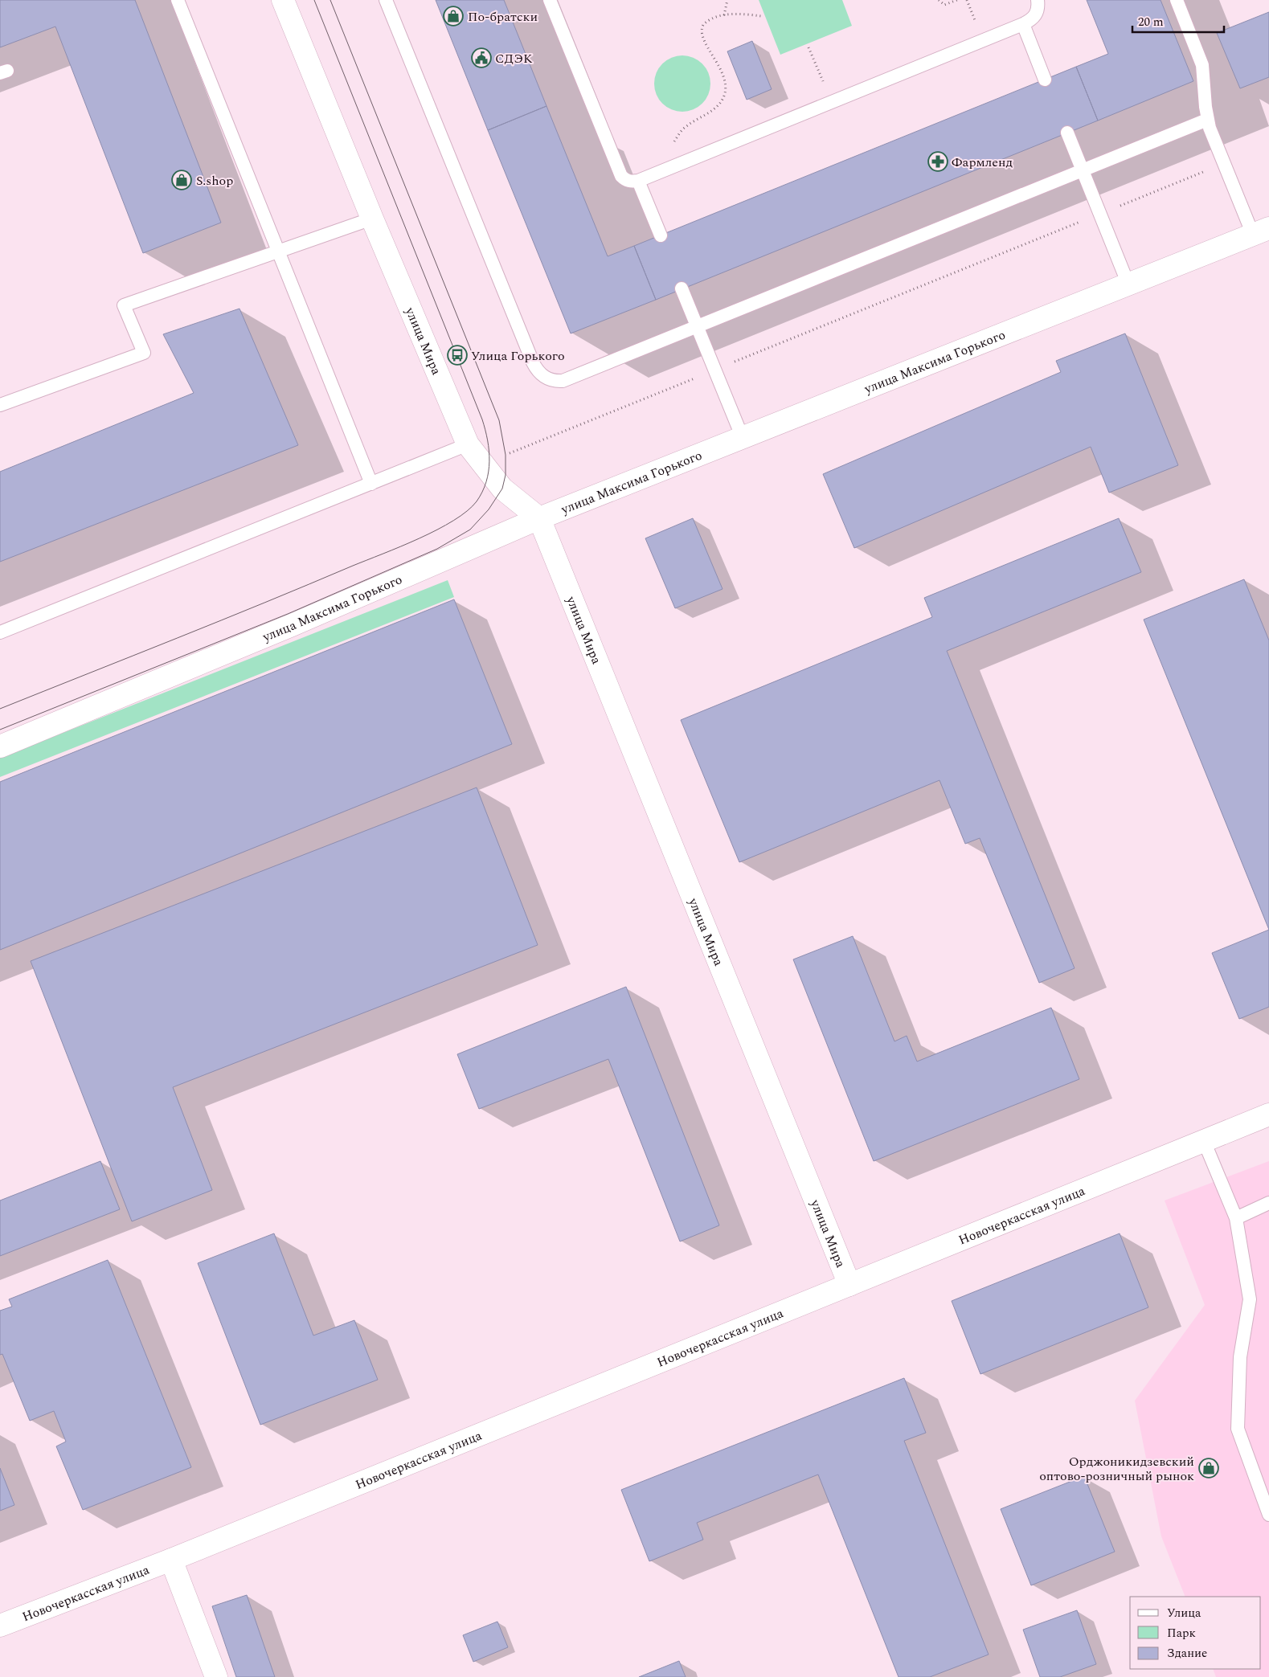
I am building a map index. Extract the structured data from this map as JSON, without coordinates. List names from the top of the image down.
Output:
{
  "streets": {
    "street": ["улица Мира", "улица Максима Горького", "Новочеркасская улица"]
  },
  "crossings": [
    ["улица Мира", "улица Максима Горького"],
    ["улица Мира", "Новочеркасская улица"]
  ],
  "places": {
    "shop": ["По-братски", "S.shop", "Орджоникидзевский оптово-розничный рынок"],
    "public building": ["СДЭК"],
    "pharmacy": ["Фармленд"],
    "bus stop": ["Улица Горького"]
  },
  "legend": ["Улица", "Парк", "Здание"],
  "scale_bar": "20 m"
}
